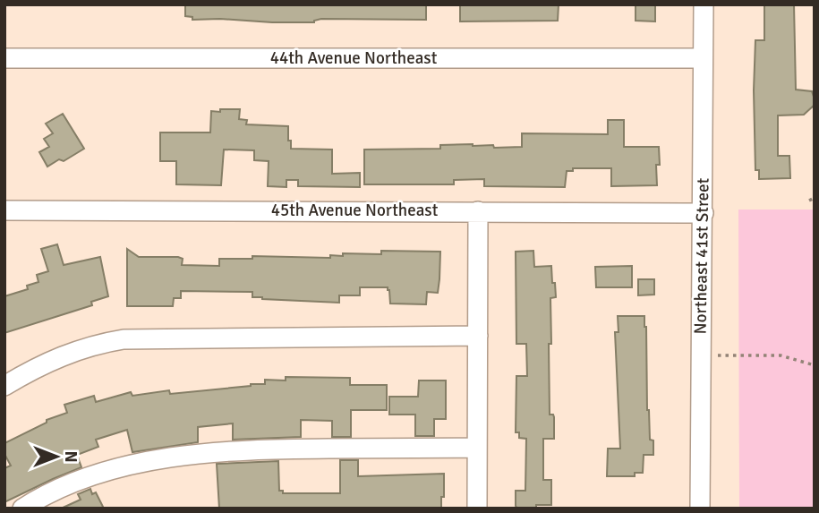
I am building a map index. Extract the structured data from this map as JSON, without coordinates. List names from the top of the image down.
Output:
{
  "streets": {
    "street": ["44th Avenue Northeast", "45th Avenue Northeast", "Northeast 41st Street"]
  },
  "crossings": [
    ["44th Avenue Northeast", "Northeast 41st Street"],
    ["45th Avenue Northeast", "Northeast 41st Street"]
  ],
  "north": "right"
}
